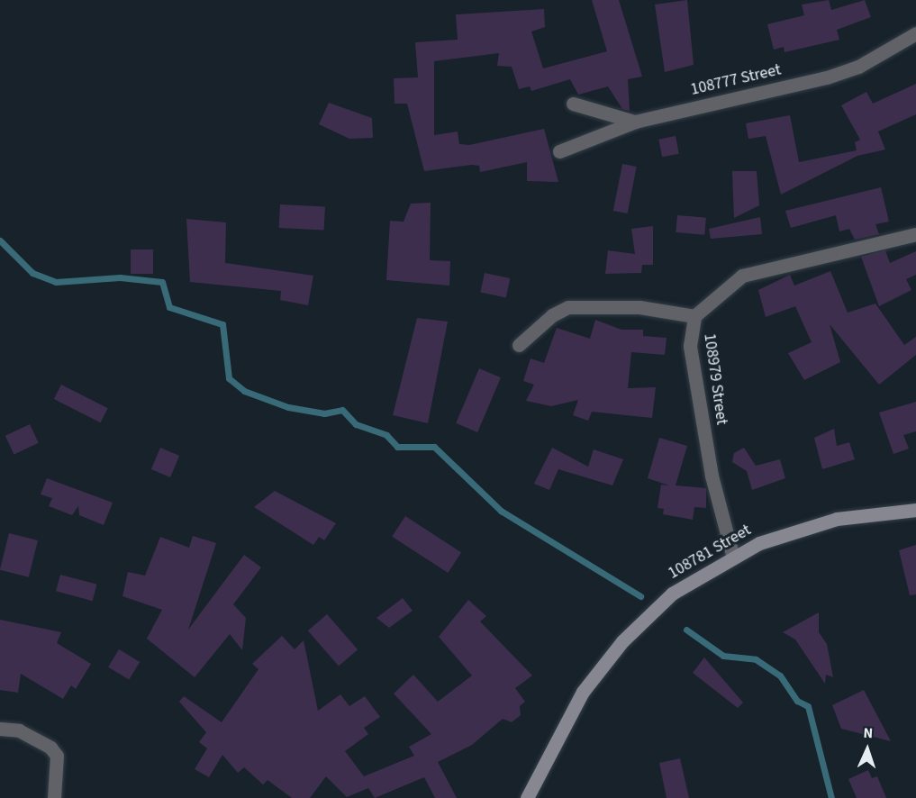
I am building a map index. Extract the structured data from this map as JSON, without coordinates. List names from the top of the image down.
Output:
{
  "streets": {
    "street": ["108777 Street", "108979 Street", "108781 Street"]
  },
  "crossings": [
    ["108979 Street", "108781 Street"]
  ],
  "north": "top"
}
